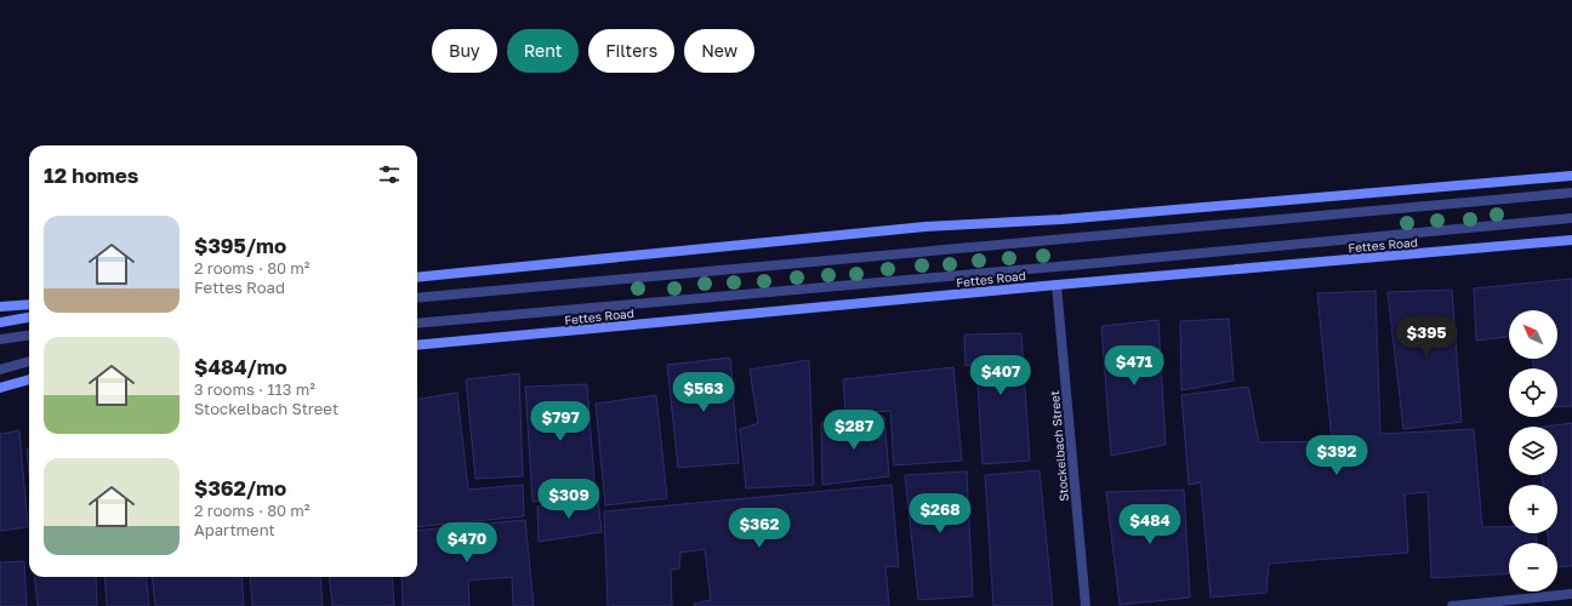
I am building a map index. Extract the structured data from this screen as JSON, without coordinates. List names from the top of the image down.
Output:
{
  "streets": {
    "street": ["Fettes Road", "Stockelbach Street"]
  },
  "crossings": [
    ["Fettes Road", "Stockelbach Street"]
  ],
  "north": "top left",
  "page": {
    "chip": [
      "Buy",
      "Rent",
      "Filters",
      "New"
    ],
    "heading": "12 homes",
    "list": [
      {
        "name": "$395/mo",
        "note": "2 rooms · 80 m² · Fettes Road"
      },
      {
        "name": "$484/mo",
        "note": "3 rooms · 113 m² · Stockelbach Street"
      },
      {
        "name": "$362/mo",
        "note": "2 rooms · 80 m² · Apartment"
      }
    ],
    "map_buttons": ["+", "−"],
    "price": [
      "$395",
      "$471",
      "$407",
      "$563",
      "$797",
      "$287",
      "$392",
      "$309",
      "$268",
      "$484",
      "$362",
      "$470"
    ]
  }
}
